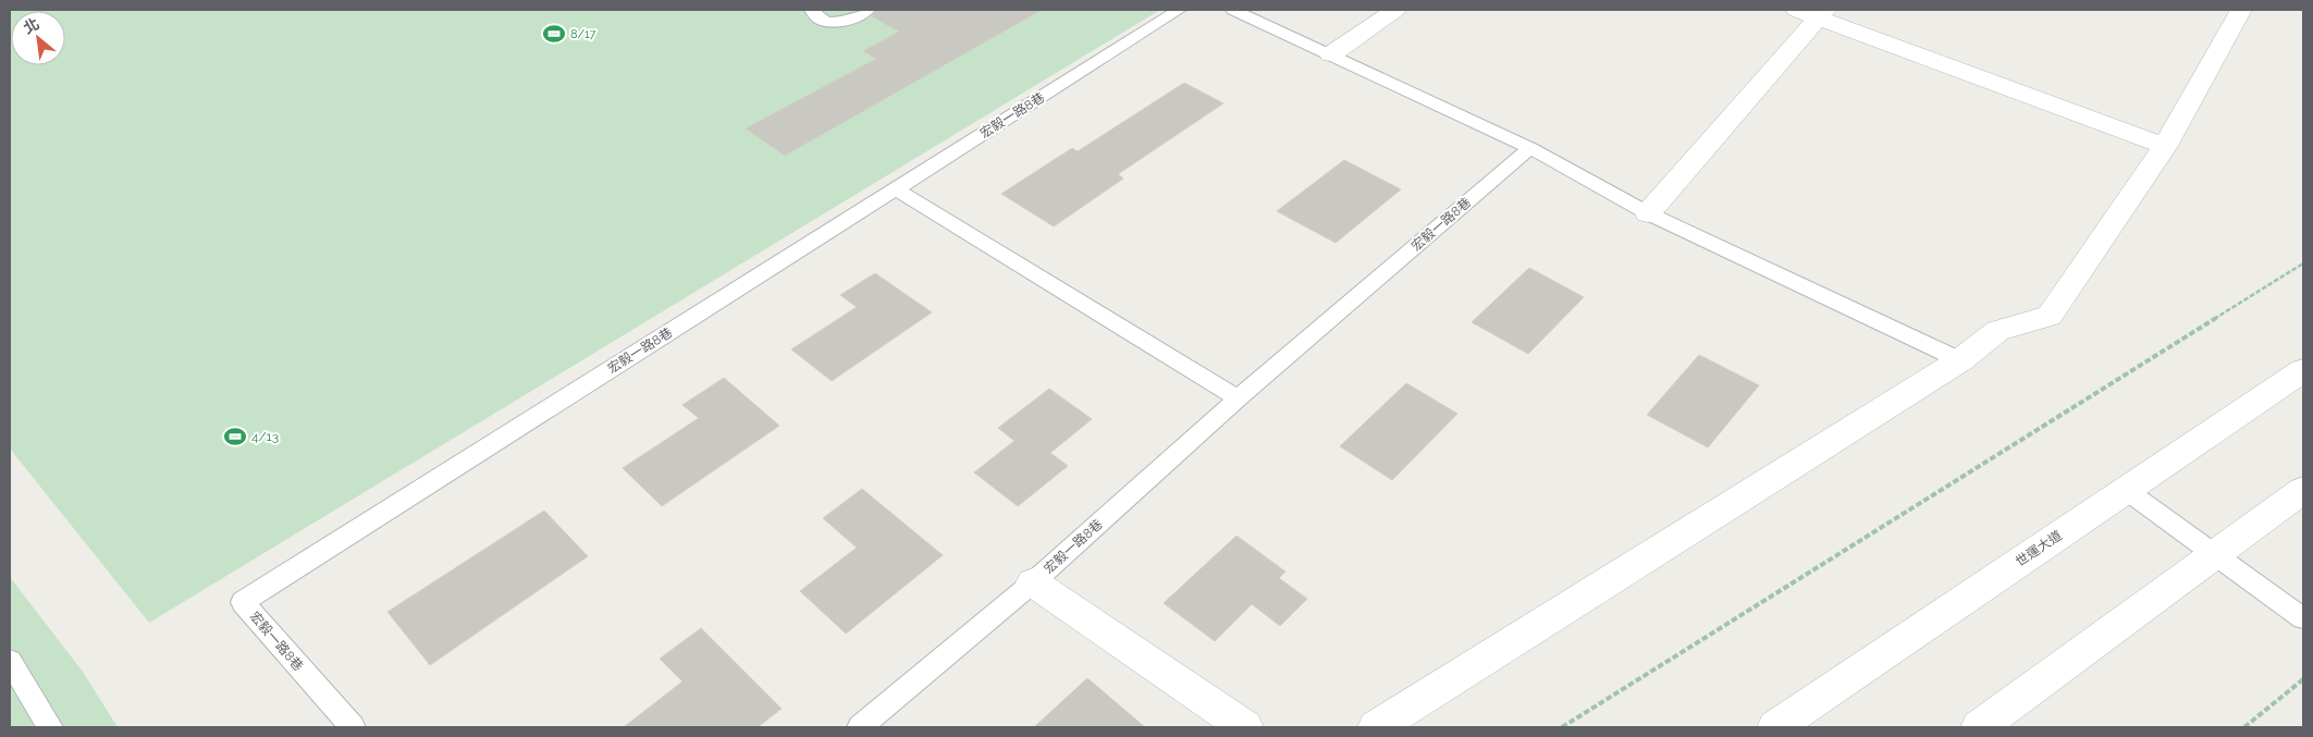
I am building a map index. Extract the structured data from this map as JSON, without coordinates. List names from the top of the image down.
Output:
{
  "streets": {
    "street": ["世運大道"],
    "lane": ["宏毅一路8巷"]
  },
  "places": {
    "sports": ["8/17", "4/13"]
  },
  "north": "top left"
}
